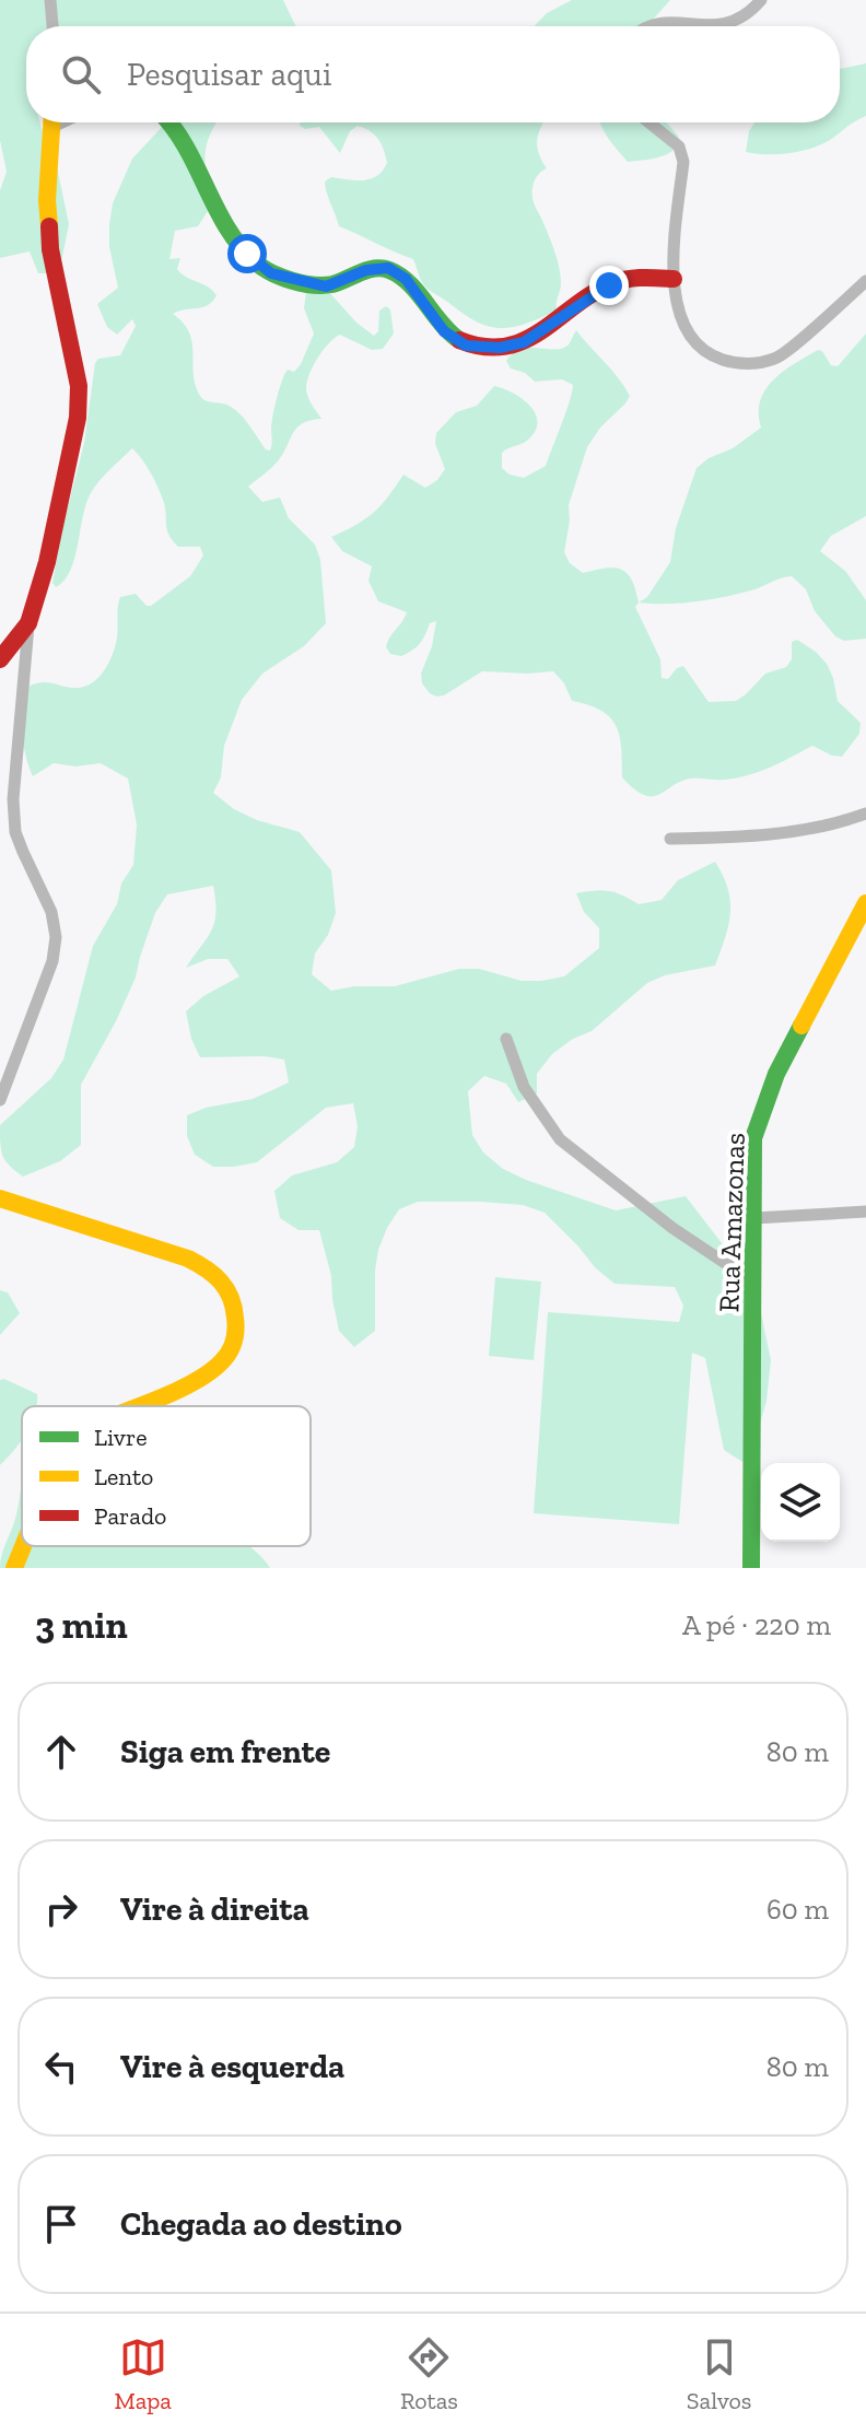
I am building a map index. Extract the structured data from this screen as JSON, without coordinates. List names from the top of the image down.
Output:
{
  "streets": {
    "street": ["Rua Amazonas"]
  },
  "legend": ["Livre", "Lento", "Parado"],
  "page": {
    "search": "Pesquisar aqui",
    "heading": ["3 min", "A pé · 220 m"],
    "list": [
      ["Siga em frente", "80 m"],
      ["Vire à direita", "60 m"],
      ["Vire à esquerda", "80 m"],
      "Chegada ao destino"
    ],
    "nav": ["Mapa", "Rotas", "Salvos"]
  }
}
